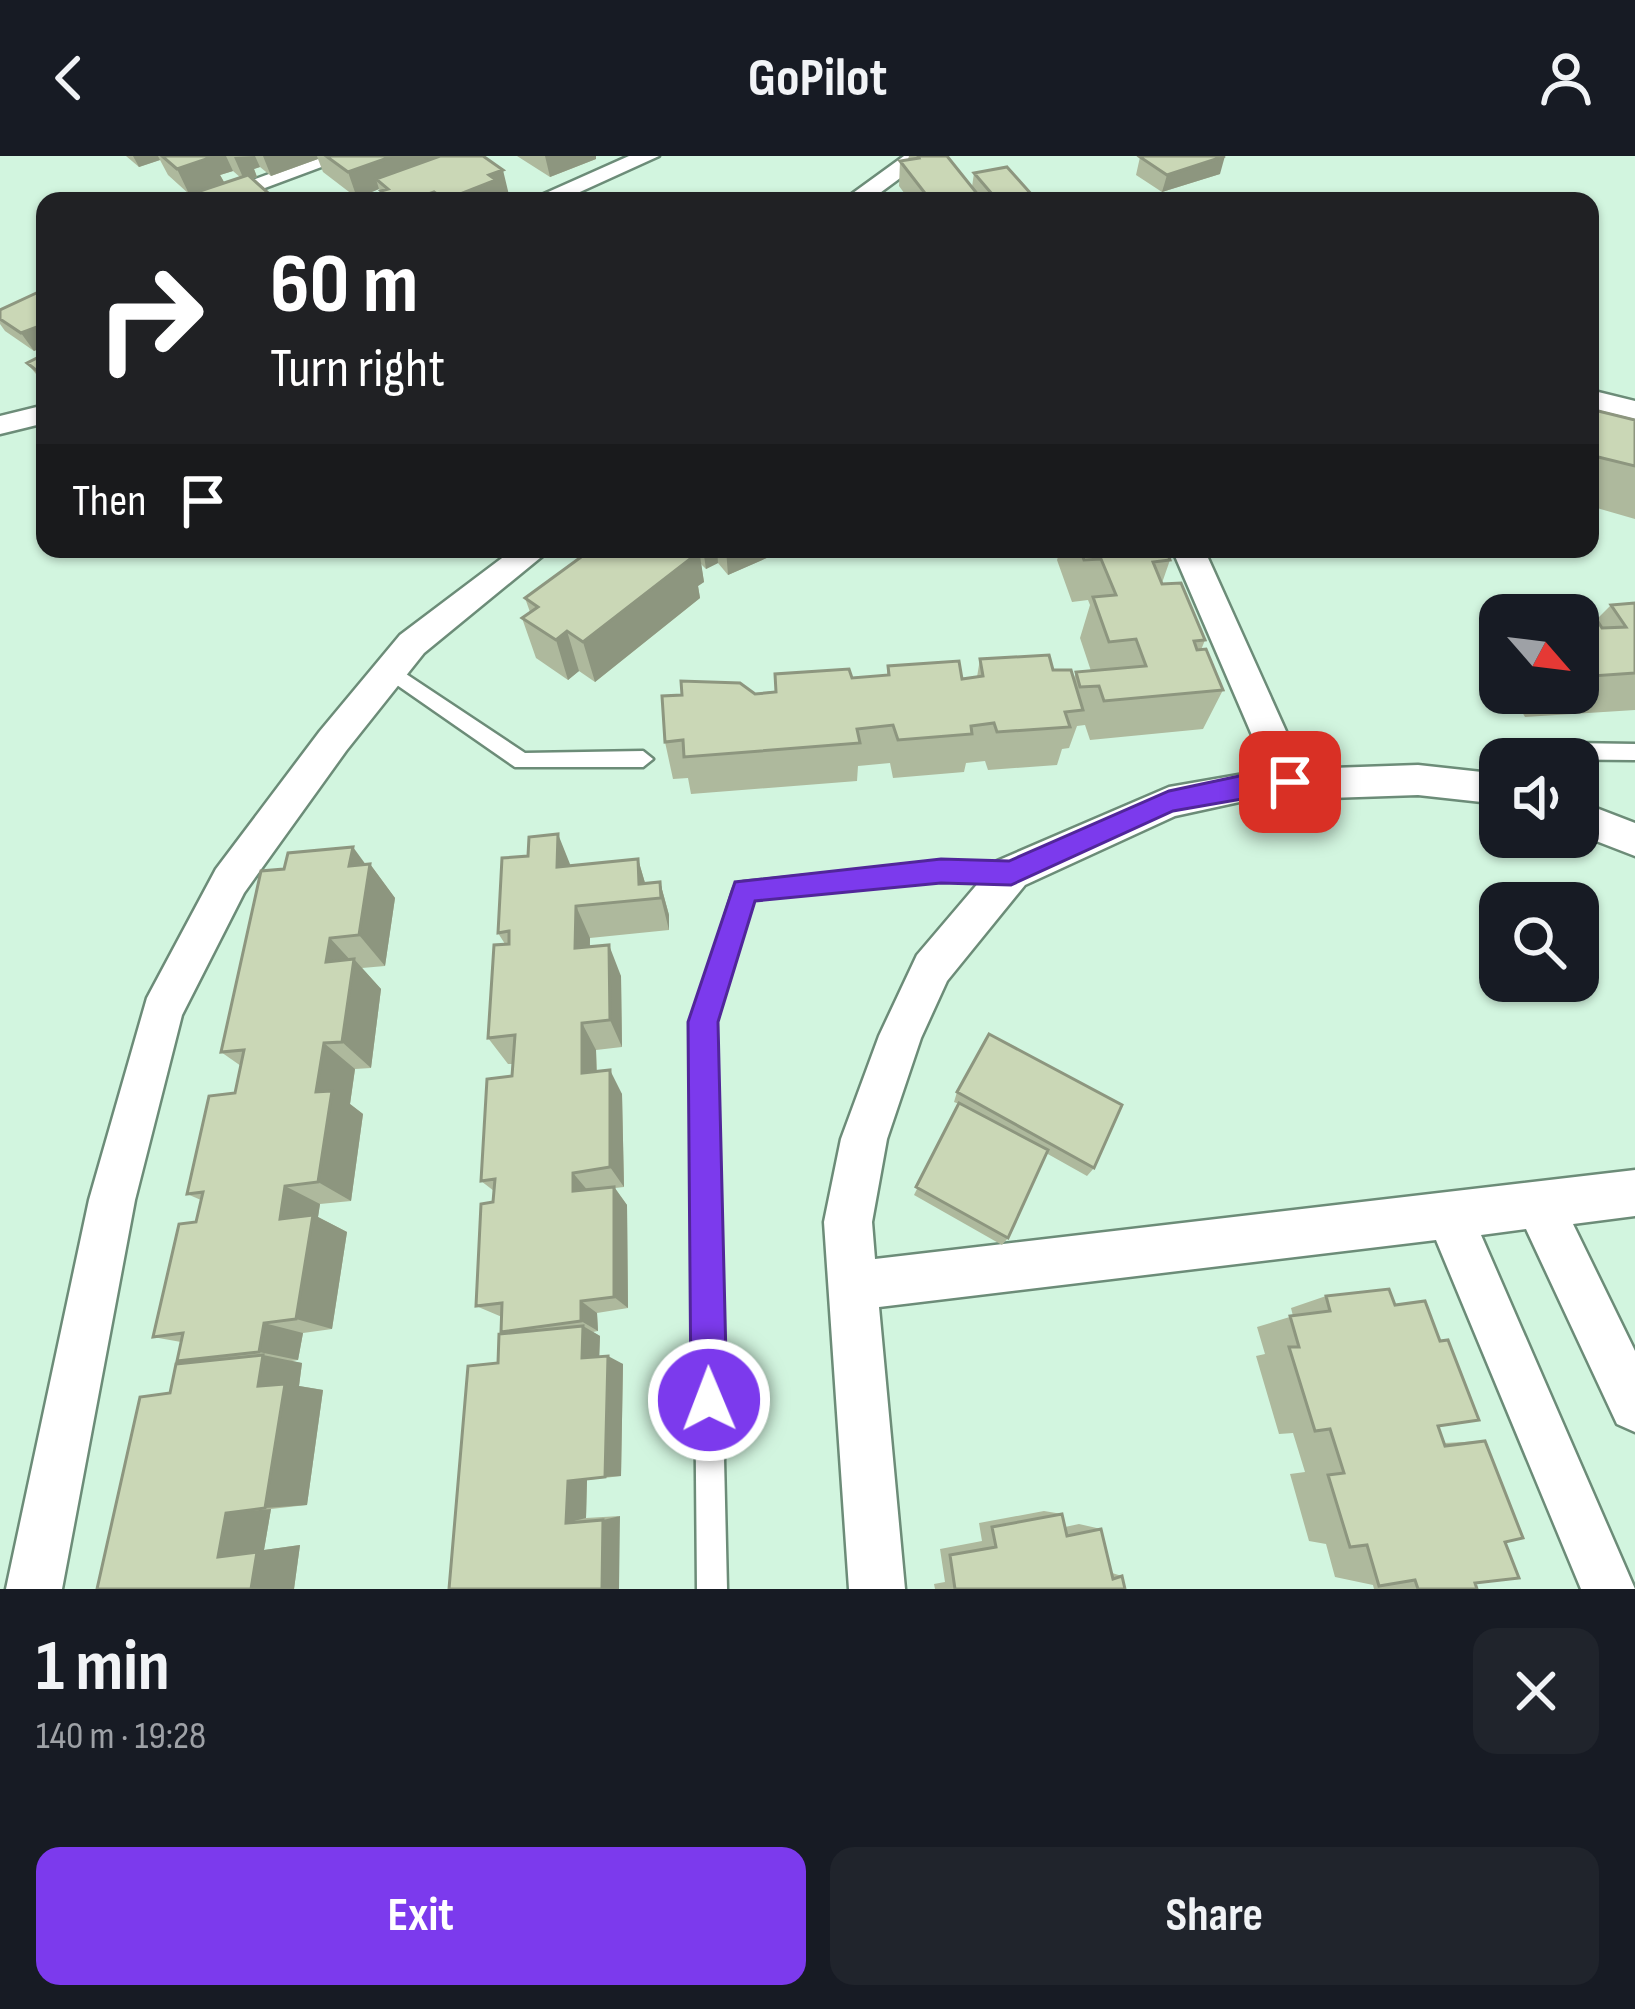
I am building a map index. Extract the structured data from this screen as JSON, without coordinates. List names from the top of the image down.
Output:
{
  "north": "bottom right",
  "page": {
    "header": "GoPilot",
    "turn": ["60 m", "Turn right"],
    "then": "Then",
    "heading": ["1 min", "140 m · 19:28"],
    "buttons": ["Exit", "Share"]
  }
}
